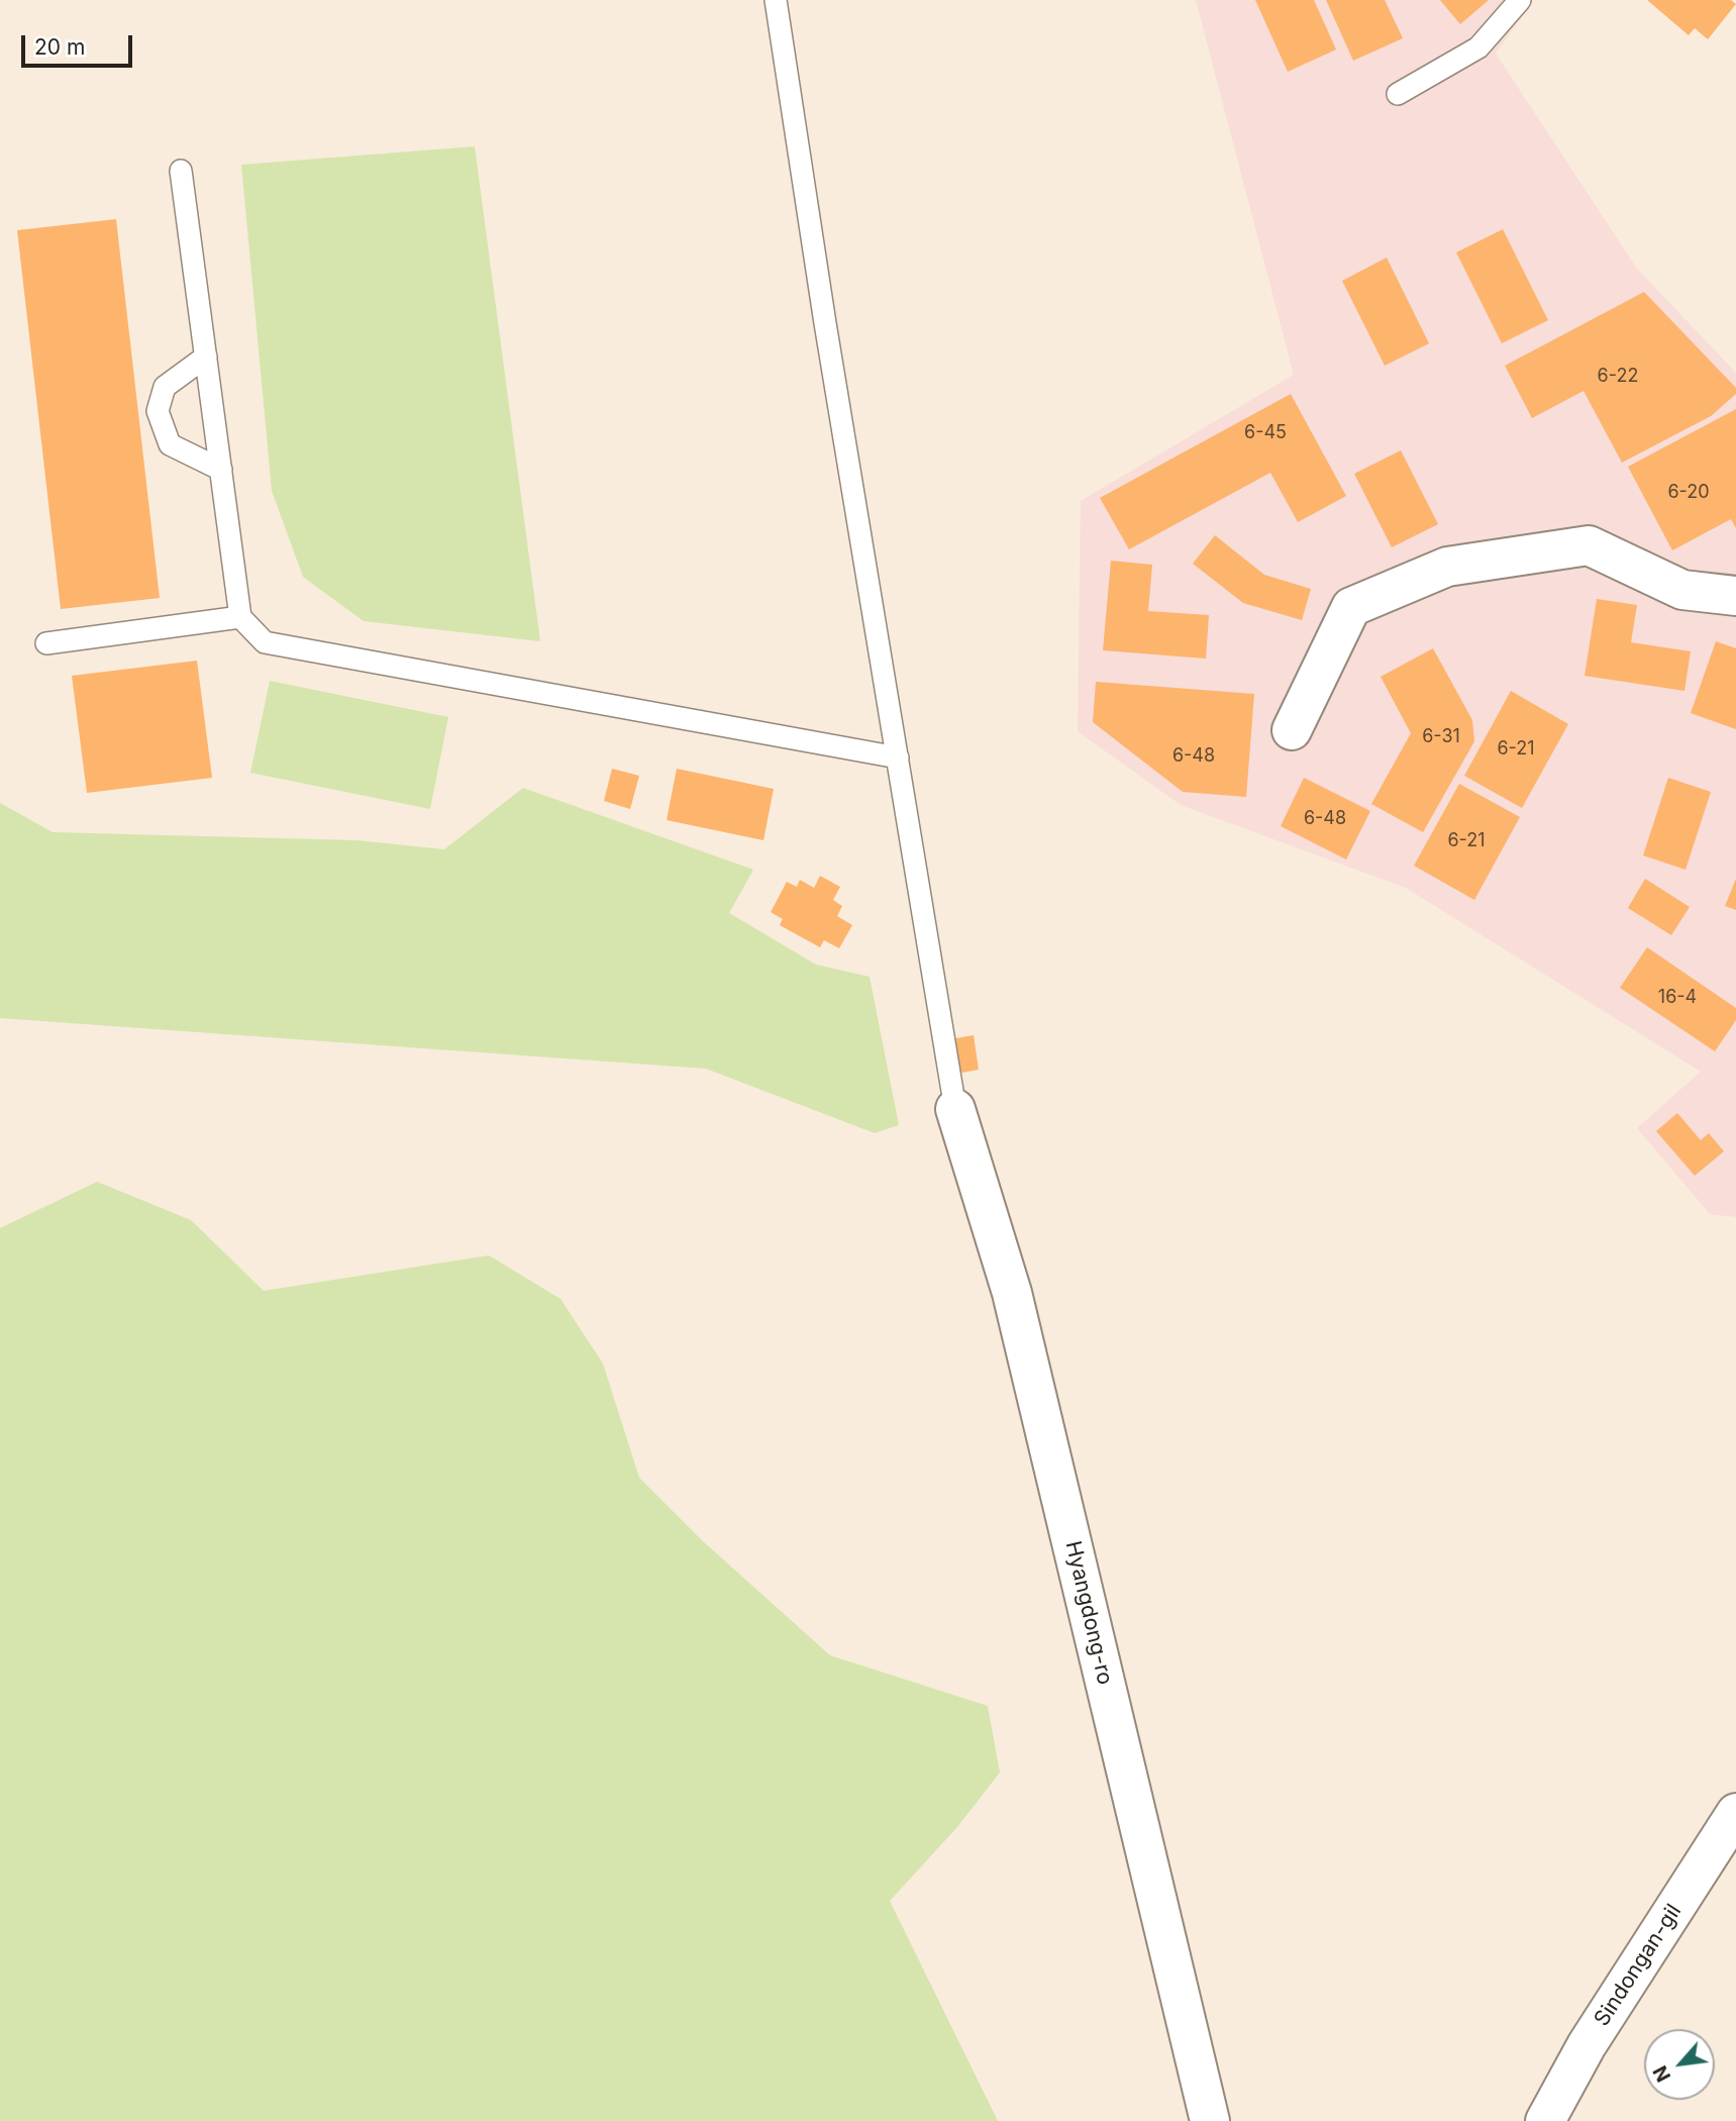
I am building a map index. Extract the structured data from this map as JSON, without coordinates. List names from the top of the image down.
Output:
{
  "streets": {
    "street": ["Hyangdong-ro", "Sindongan-gil"]
  },
  "house_numbers": [
    "6-22",
    "6-45",
    "6-20",
    "6-31",
    "6-21",
    "6-48",
    "6-48",
    "6-21",
    "16-4"
  ],
  "scale_bar": "20 m",
  "north": "bottom left"
}
